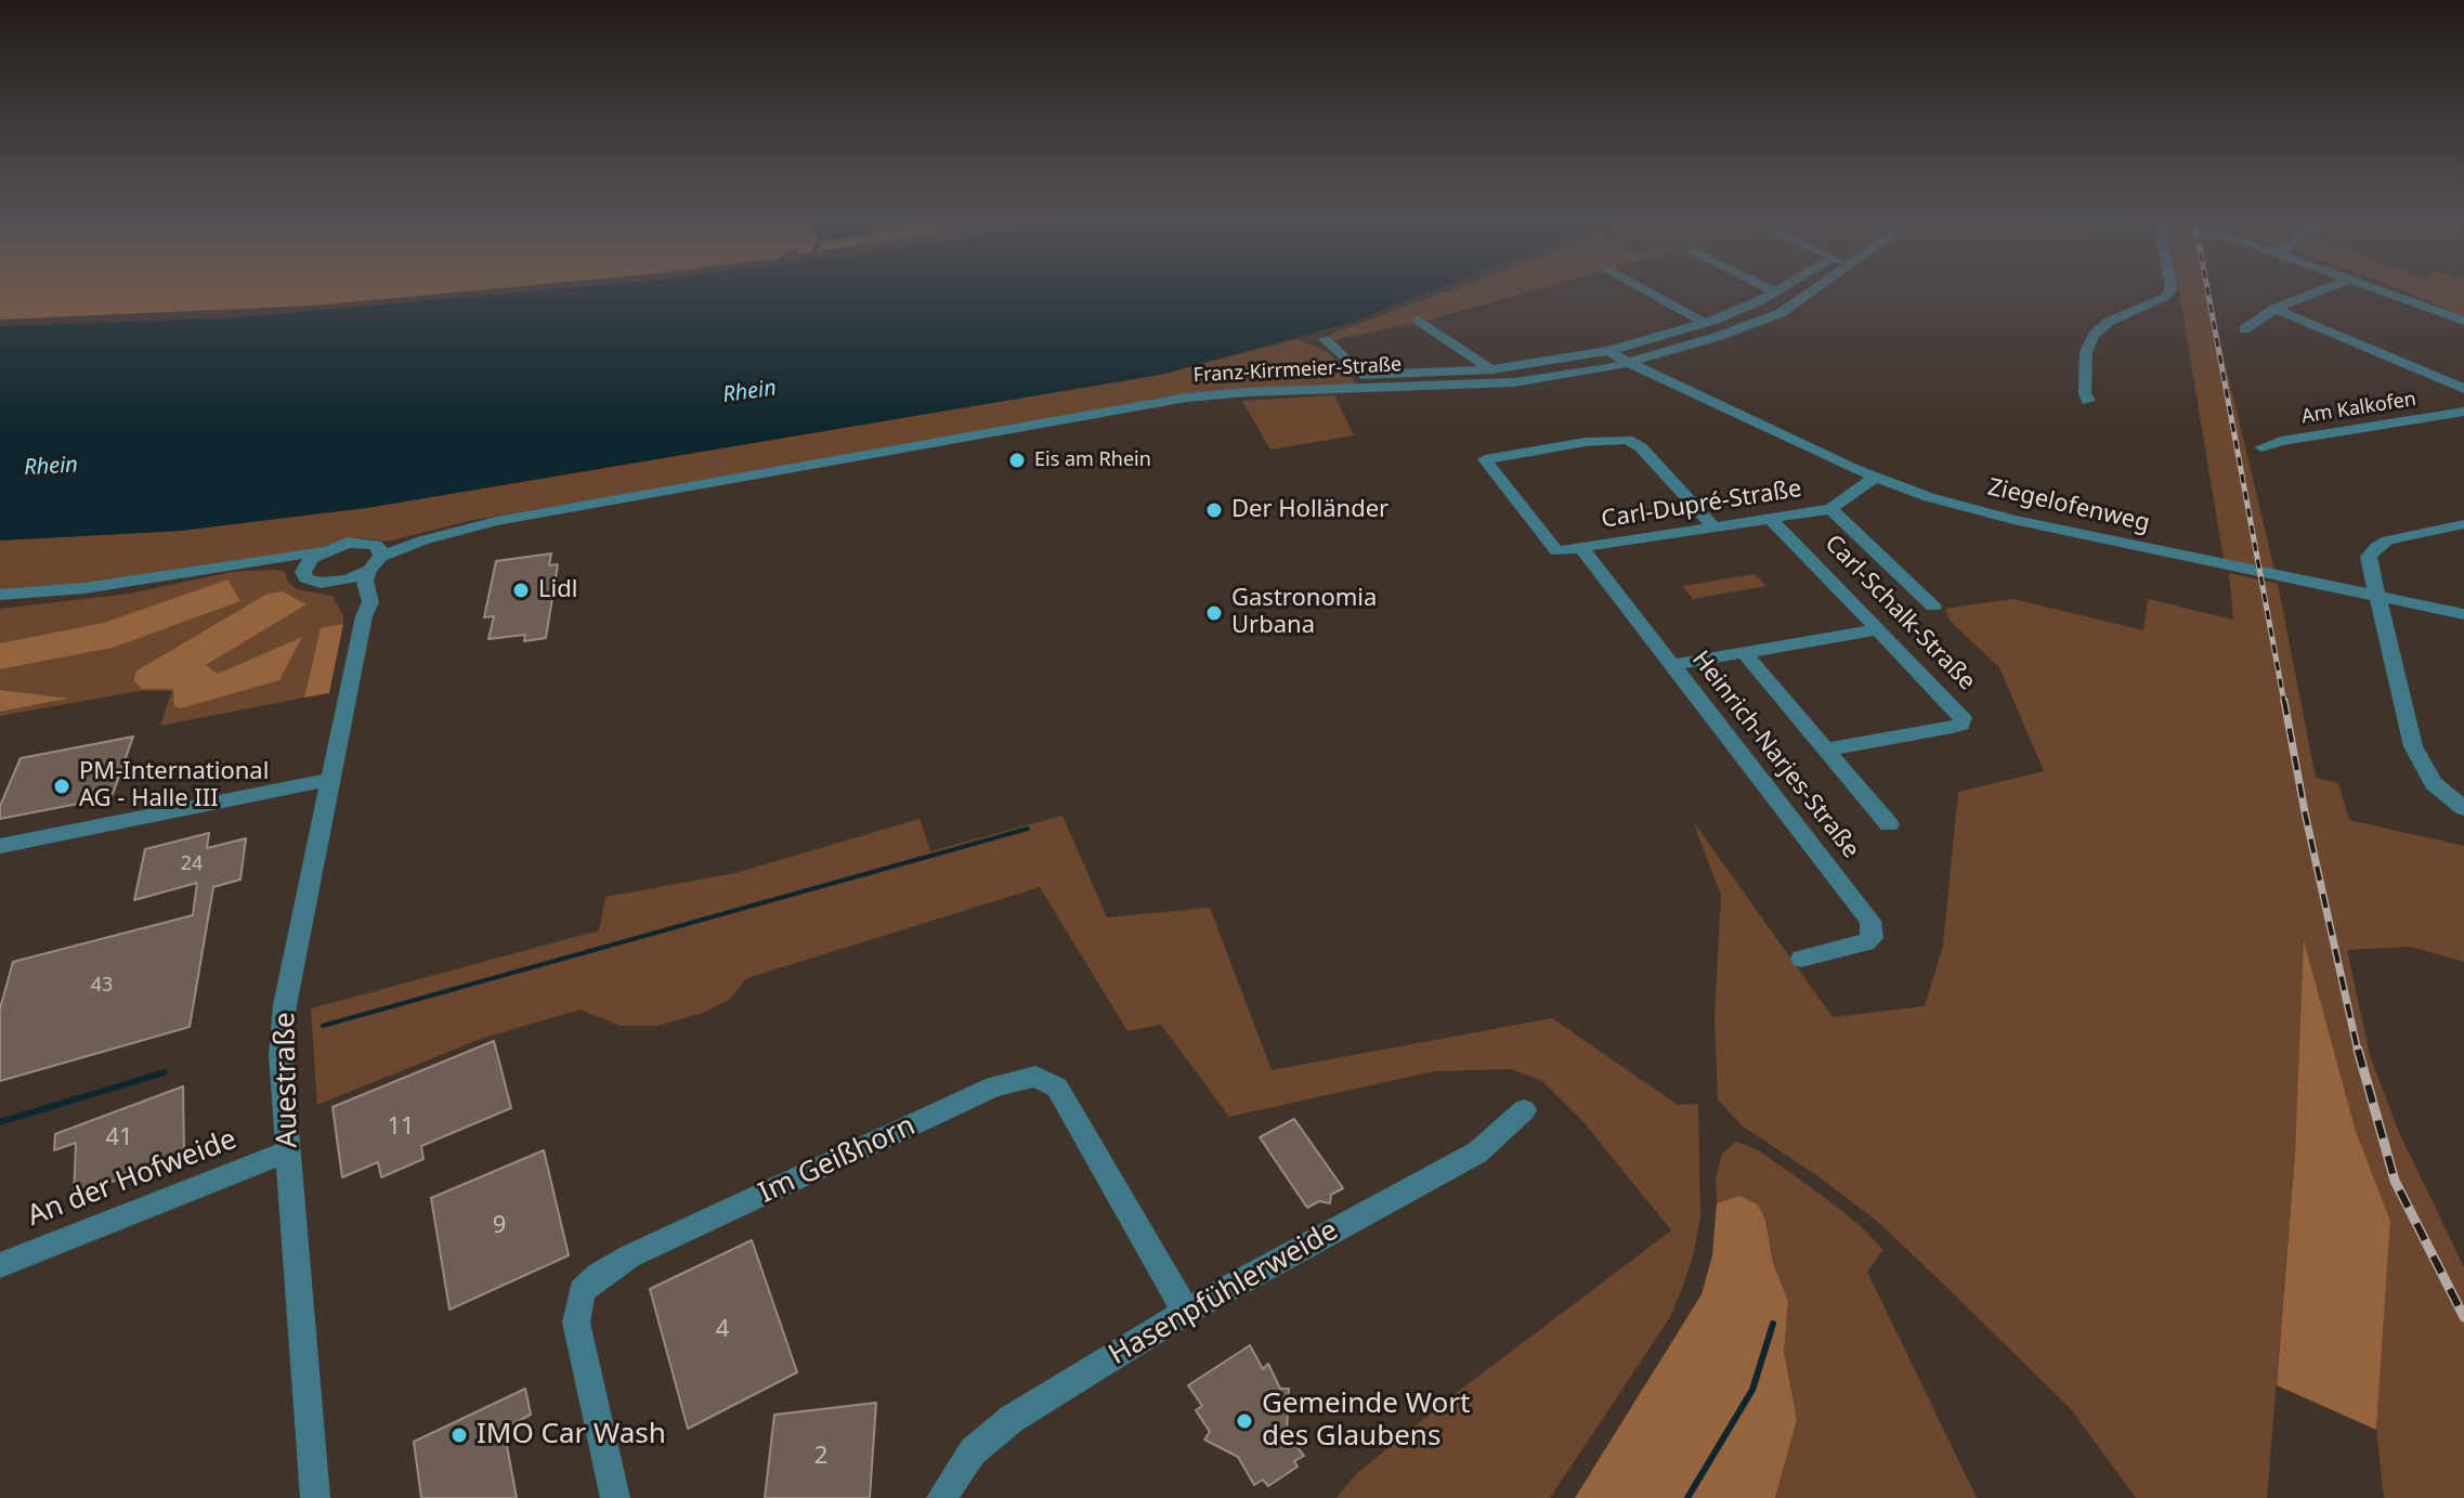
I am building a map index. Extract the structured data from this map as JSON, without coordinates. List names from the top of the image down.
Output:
{
  "streets": {
    "street": [
      "Franz-Kirrmeier-Straße",
      "Am Kalkofen",
      "Carl-Dupré-Straße",
      "Ziegelofenweg",
      "Carl-Schalk-Straße",
      "Heinrich-Narjes-Straße",
      "Auestraße",
      "Im Geißhorn",
      "An der Hofweide",
      "Hasenpfühlerweide"
    ]
  },
  "crossings": [
    ["Franz-Kirrmeier-Straße", "Ziegelofenweg"],
    ["Franz-Kirrmeier-Straße", "Auestraße"],
    ["Carl-Dupré-Straße", "Ziegelofenweg"],
    ["Carl-Dupré-Straße", "Carl-Schalk-Straße"],
    ["Carl-Dupré-Straße", "Heinrich-Narjes-Straße"],
    ["Auestraße", "An der Hofweide"],
    ["Im Geißhorn", "Hasenpfühlerweide"]
  ],
  "water": ["Rhein"],
  "places": [
    "Eis am Rhein",
    "Der Holländer",
    "Lidl",
    "Gastronomia Urbana",
    "PM-International AG - Halle III",
    "Gemeinde Wort des Glaubens",
    "IMO Car Wash"
  ],
  "house_numbers": [
    "24",
    "43",
    "11",
    "41",
    "9",
    "4",
    "2"
  ]
}
